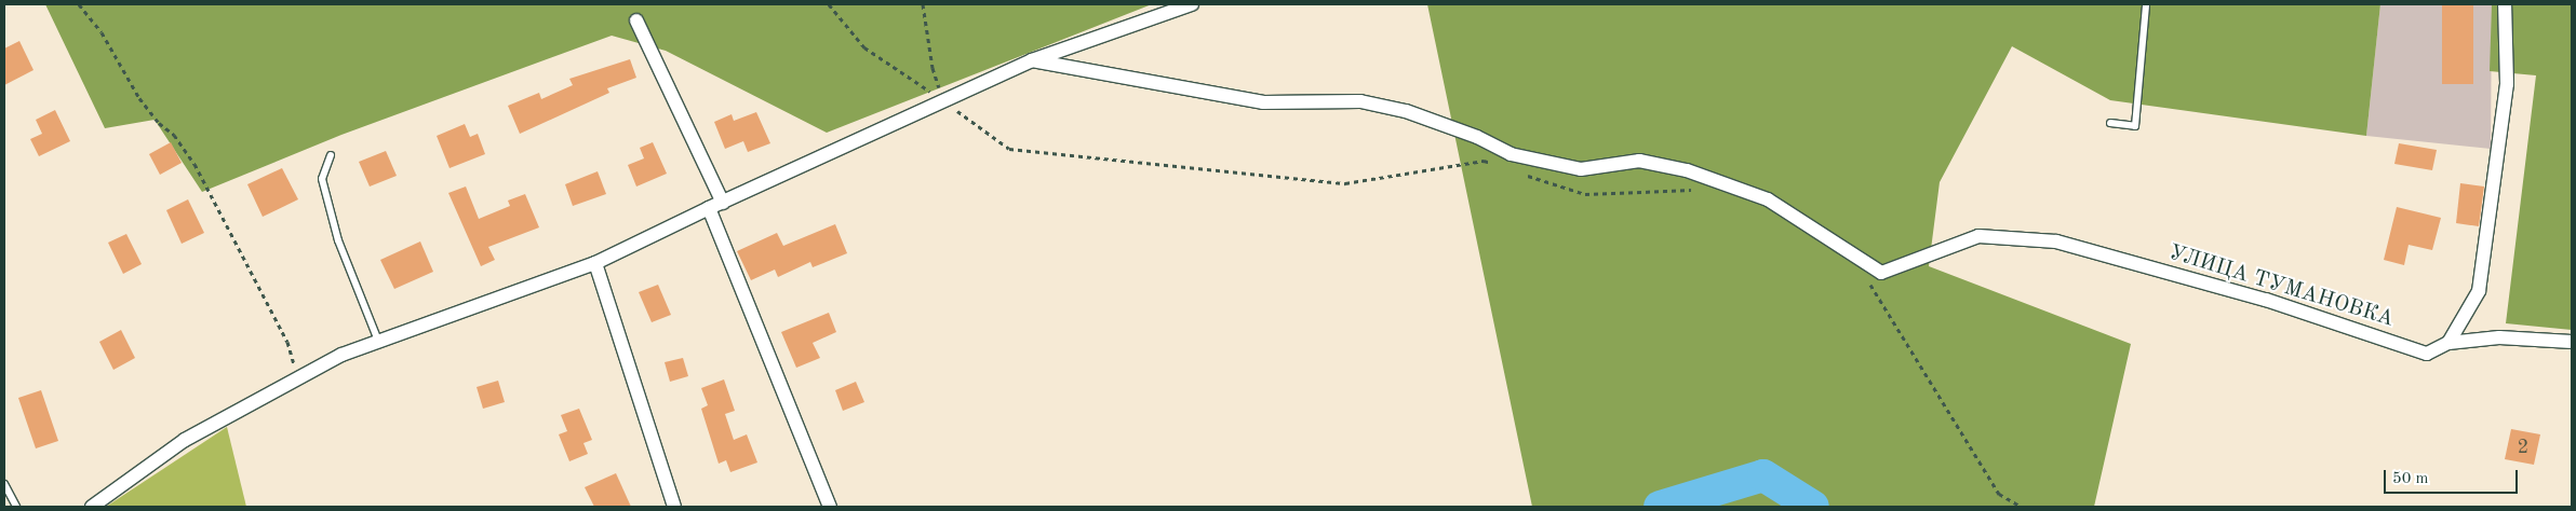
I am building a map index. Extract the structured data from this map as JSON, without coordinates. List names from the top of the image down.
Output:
{
  "streets": {
    "street": ["УЛИЦА ТУМАНОВКА"]
  },
  "house_numbers": ["2"],
  "scale_bar": "50 m"
}
